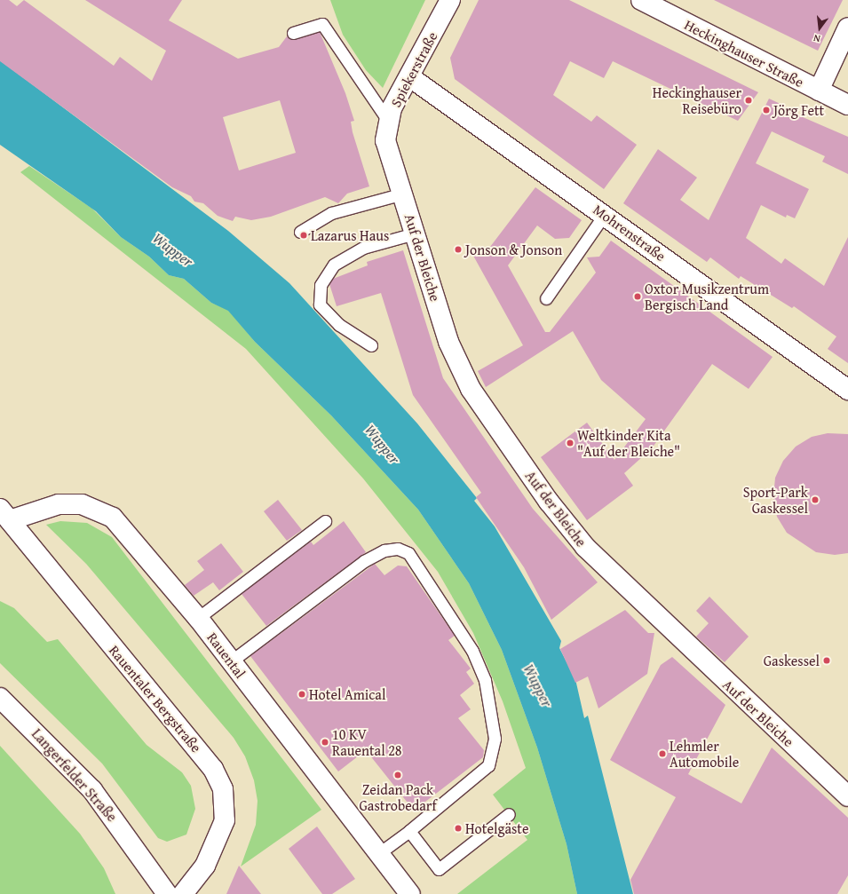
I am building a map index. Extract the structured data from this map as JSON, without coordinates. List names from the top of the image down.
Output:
{
  "streets": {
    "street": [
      "Heckinghauser Straße",
      "Spiekerstraße",
      "Mohrenstraße",
      "Auf der Bleiche",
      "Rauental",
      "Rauentaler Bergstraße",
      "Langerfelder Straße"
    ]
  },
  "crossings": [
    ["Spiekerstraße", "Mohrenstraße"],
    ["Spiekerstraße", "Auf der Bleiche"],
    ["Rauental", "Rauentaler Bergstraße"]
  ],
  "water": ["Wupper"],
  "places": [
    "Heckinghauser Reisebüro",
    "Jörg Fett",
    "Lazarus Haus",
    "Jonson & Jonson",
    "Oxtor Musikzentrum Bergisch Land",
    "Weltkinder Kita \"Auf der Bleiche\"",
    "Sport-Park Gaskessel",
    "Gaskessel",
    "Hotel Amical",
    "10 KV Rauental 28",
    "Lehmler Automobile",
    "Zeidan Pack Gastrobedarf",
    "Hotelgäste"
  ],
  "north": "bottom"
}
